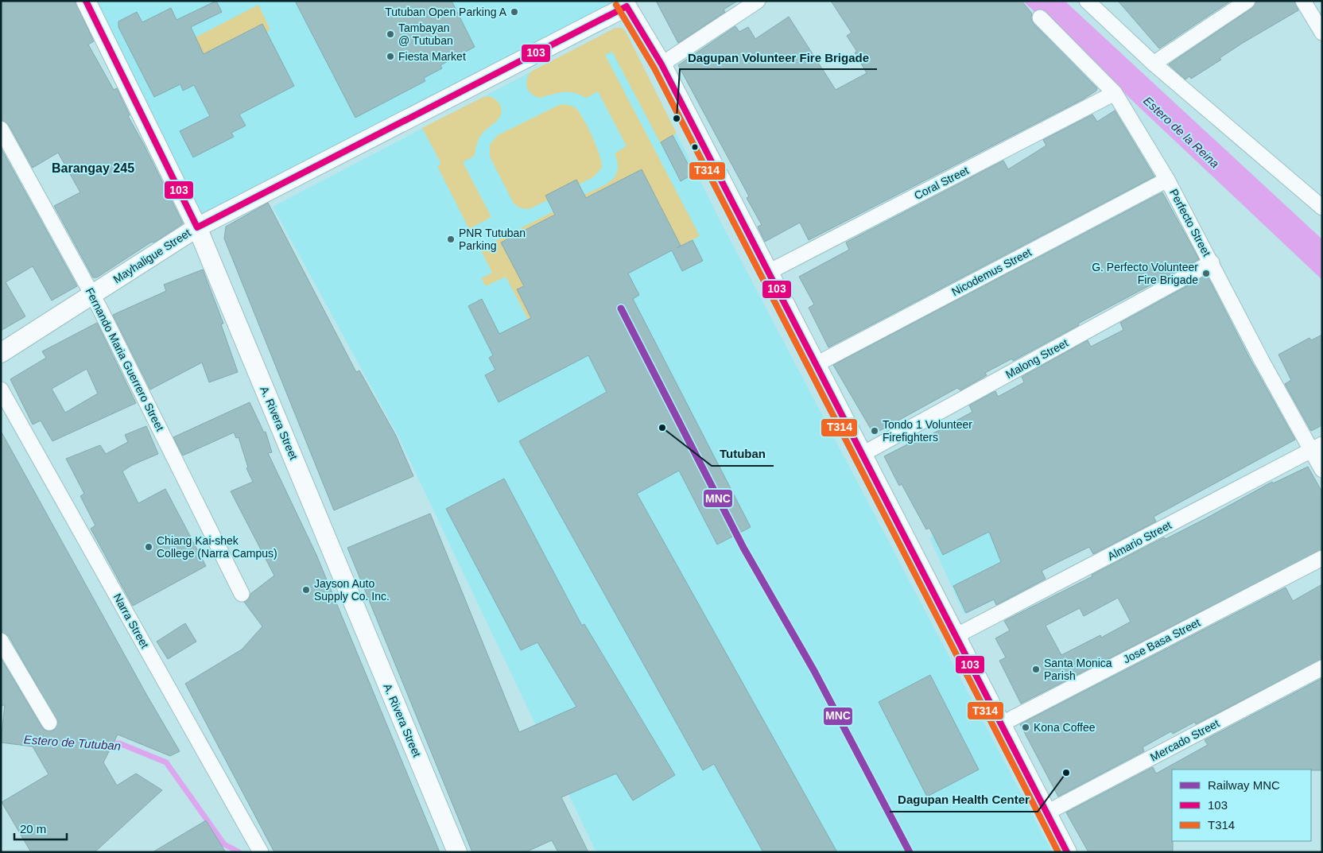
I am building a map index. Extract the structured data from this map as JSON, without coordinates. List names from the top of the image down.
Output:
{
  "streets": {
    "street": [
      "Coral Street",
      "Perfecto Street",
      "Mayhaligue Street",
      "Nicodemus Street",
      "Malong Street",
      "Fernando Maria Guerrero Street",
      "A. Rivera Street",
      "Almario Street",
      "Narra Street",
      "Jose Basa Street",
      "Mercado Street"
    ]
  },
  "crossings": [
    ["Coral Street", "Perfecto Street"],
    ["Perfecto Street", "Nicodemus Street"],
    ["Perfecto Street", "Malong Street"],
    ["Perfecto Street", "Almario Street"],
    ["Mayhaligue Street", "Fernando Maria Guerrero Street"],
    ["Mayhaligue Street", "A. Rivera Street"]
  ],
  "districts": ["Barangay 245"],
  "water": ["Estero de la Reina", "Estero de Tutuban"],
  "places": [
    "Tutuban Open Parking A",
    "Tambayan @ Tutuban",
    "Fiesta Market",
    "Dagupan Volunteer Fire Brigade",
    "PNR Tutuban Parking",
    "G. Perfecto Volunteer Fire Brigade",
    "Tutuban",
    "Tondo 1 Volunteer Firefighters",
    "Chiang Kai-shek College (Narra Campus)",
    "Jayson Auto Supply Co. Inc.",
    "Santa Monica Parish",
    "Kona Coffee",
    "Dagupan Health Center"
  ],
  "lines": ["transit line 103", "transit line T314", "rail line MNC"],
  "legend": ["Railway MNC", "103", "T314"],
  "scale_bar": "20 m"
}
